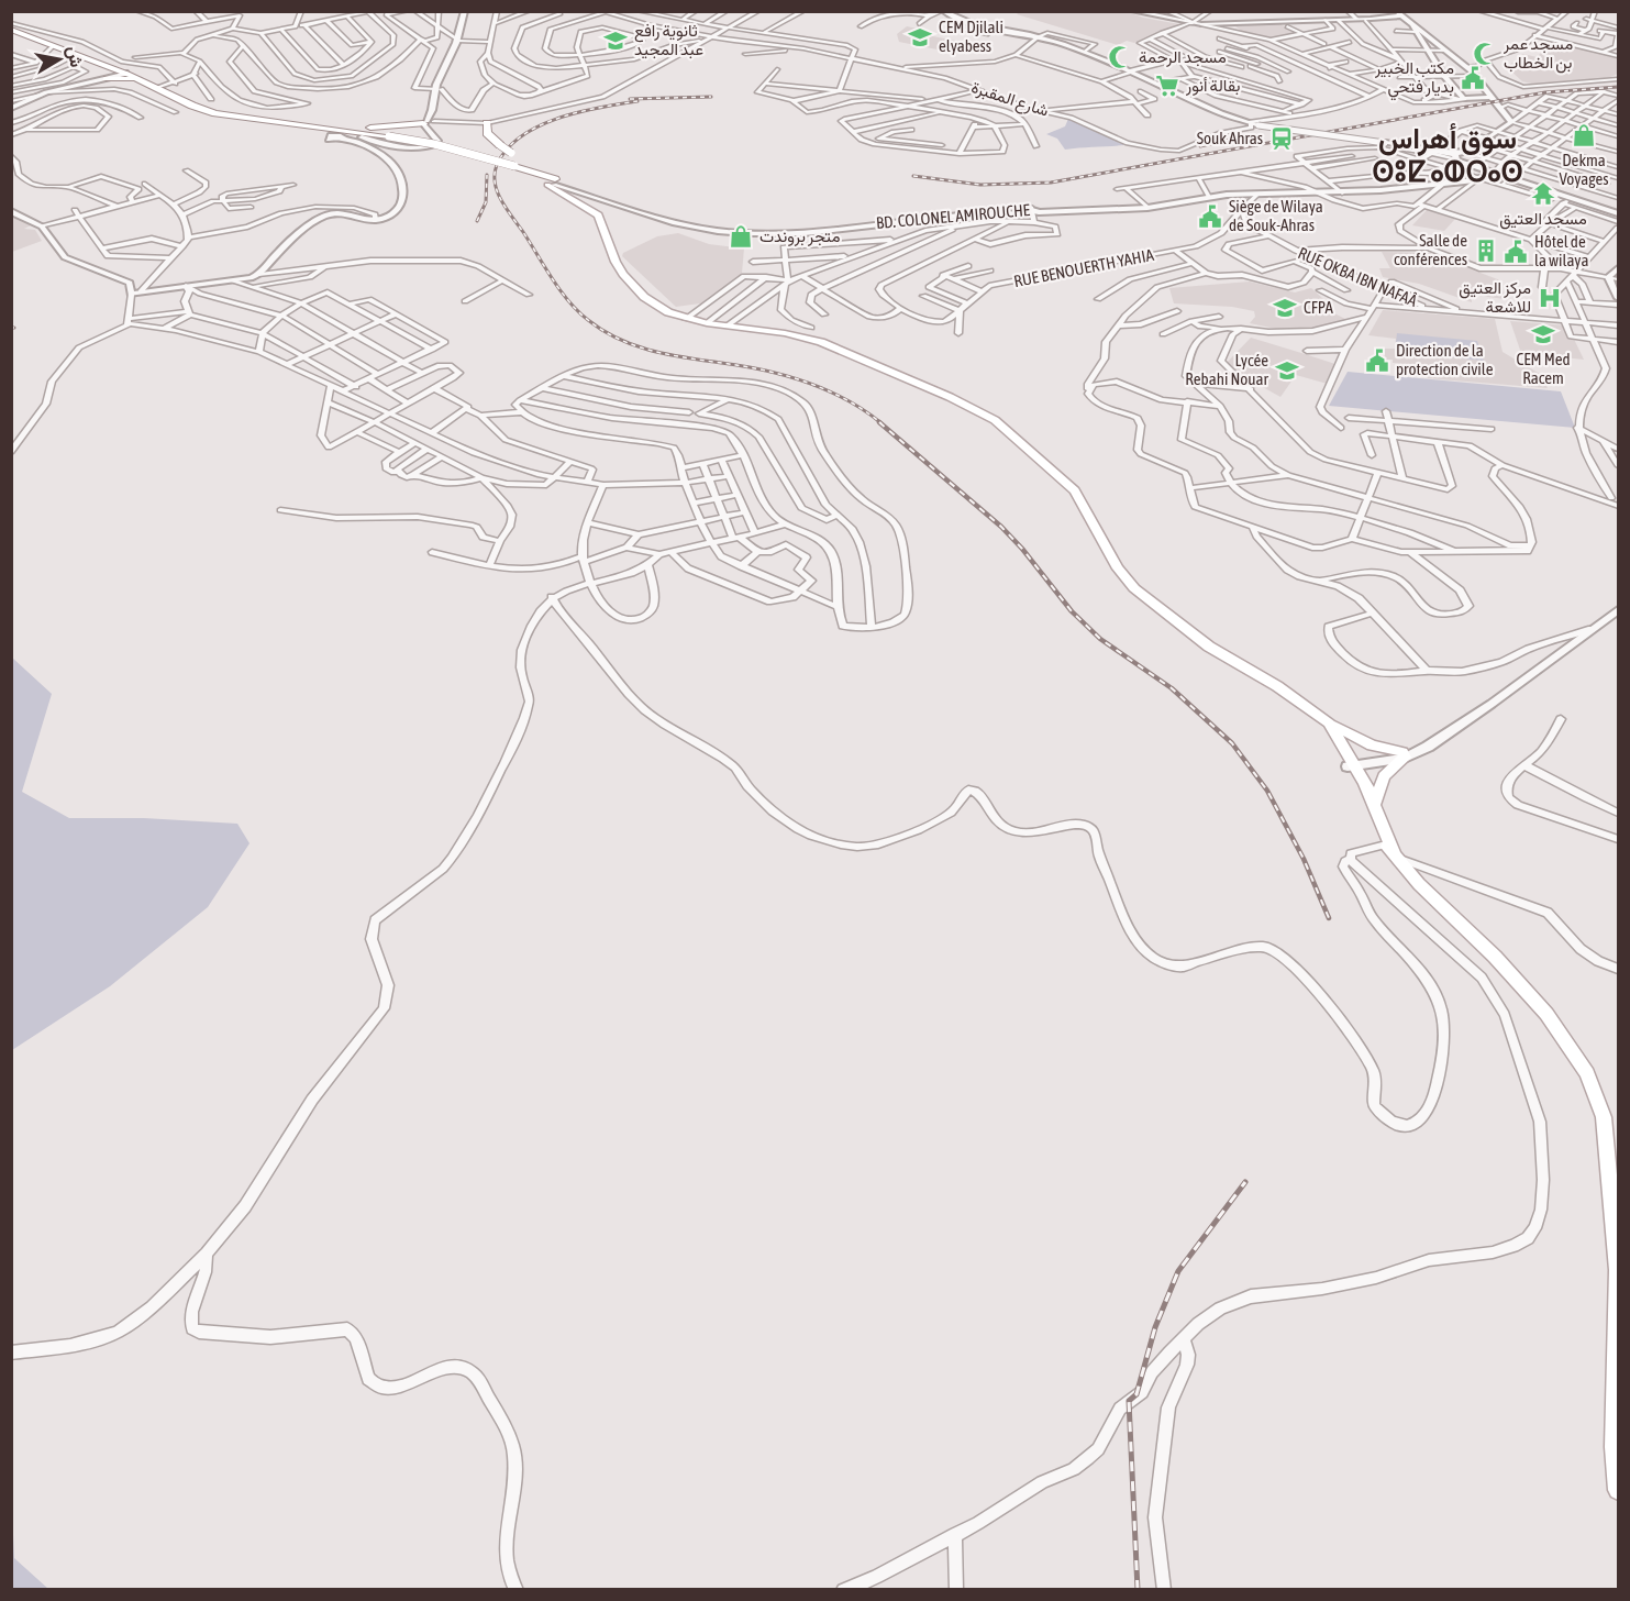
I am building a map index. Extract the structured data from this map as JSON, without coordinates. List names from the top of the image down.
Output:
{
  "streets": {
    "street": [
      "شارع المقبرة",
      "BD. COLONEL AMIROUCHE",
      "RUE BENOUERTH YAHIA",
      "RUE OKBA IBN NAFAÂ"
    ]
  },
  "crossings": [
    ["RUE BENOUERTH YAHIA", "RUE OKBA IBN NAFAÂ"]
  ],
  "districts": ["سوق أهراس ⵙⵓⵇ ⴰⵀⵔⴰⵙ"],
  "places": {
    "school or university": [
      "CEM Djilali elyabess",
      "ثانوية رافع عبد المجيد",
      "CFPA",
      "CEM Med Racem",
      "Lycée Rebahi Nouar"
    ],
    "mosque": ["مسجد عمر بن الخطاب", "مسجد الرحمة"],
    "public building": [
      "مكتب الخبير بديار فتحي",
      "Siège de Wilaya de Souk-Ahras",
      "Hôtel de la wilaya",
      "Direction de la protection civile"
    ],
    "supermarket": ["بقالة أنور"],
    "shop": ["Dekma Voyages", "متجر بروندت"],
    "station": ["Souk Ahras"],
    "temple": ["مسجد العتيق"],
    "building": ["Salle de conférences"],
    "hospital": ["مركز العتيق للاشعة"]
  },
  "north": "right"
}
